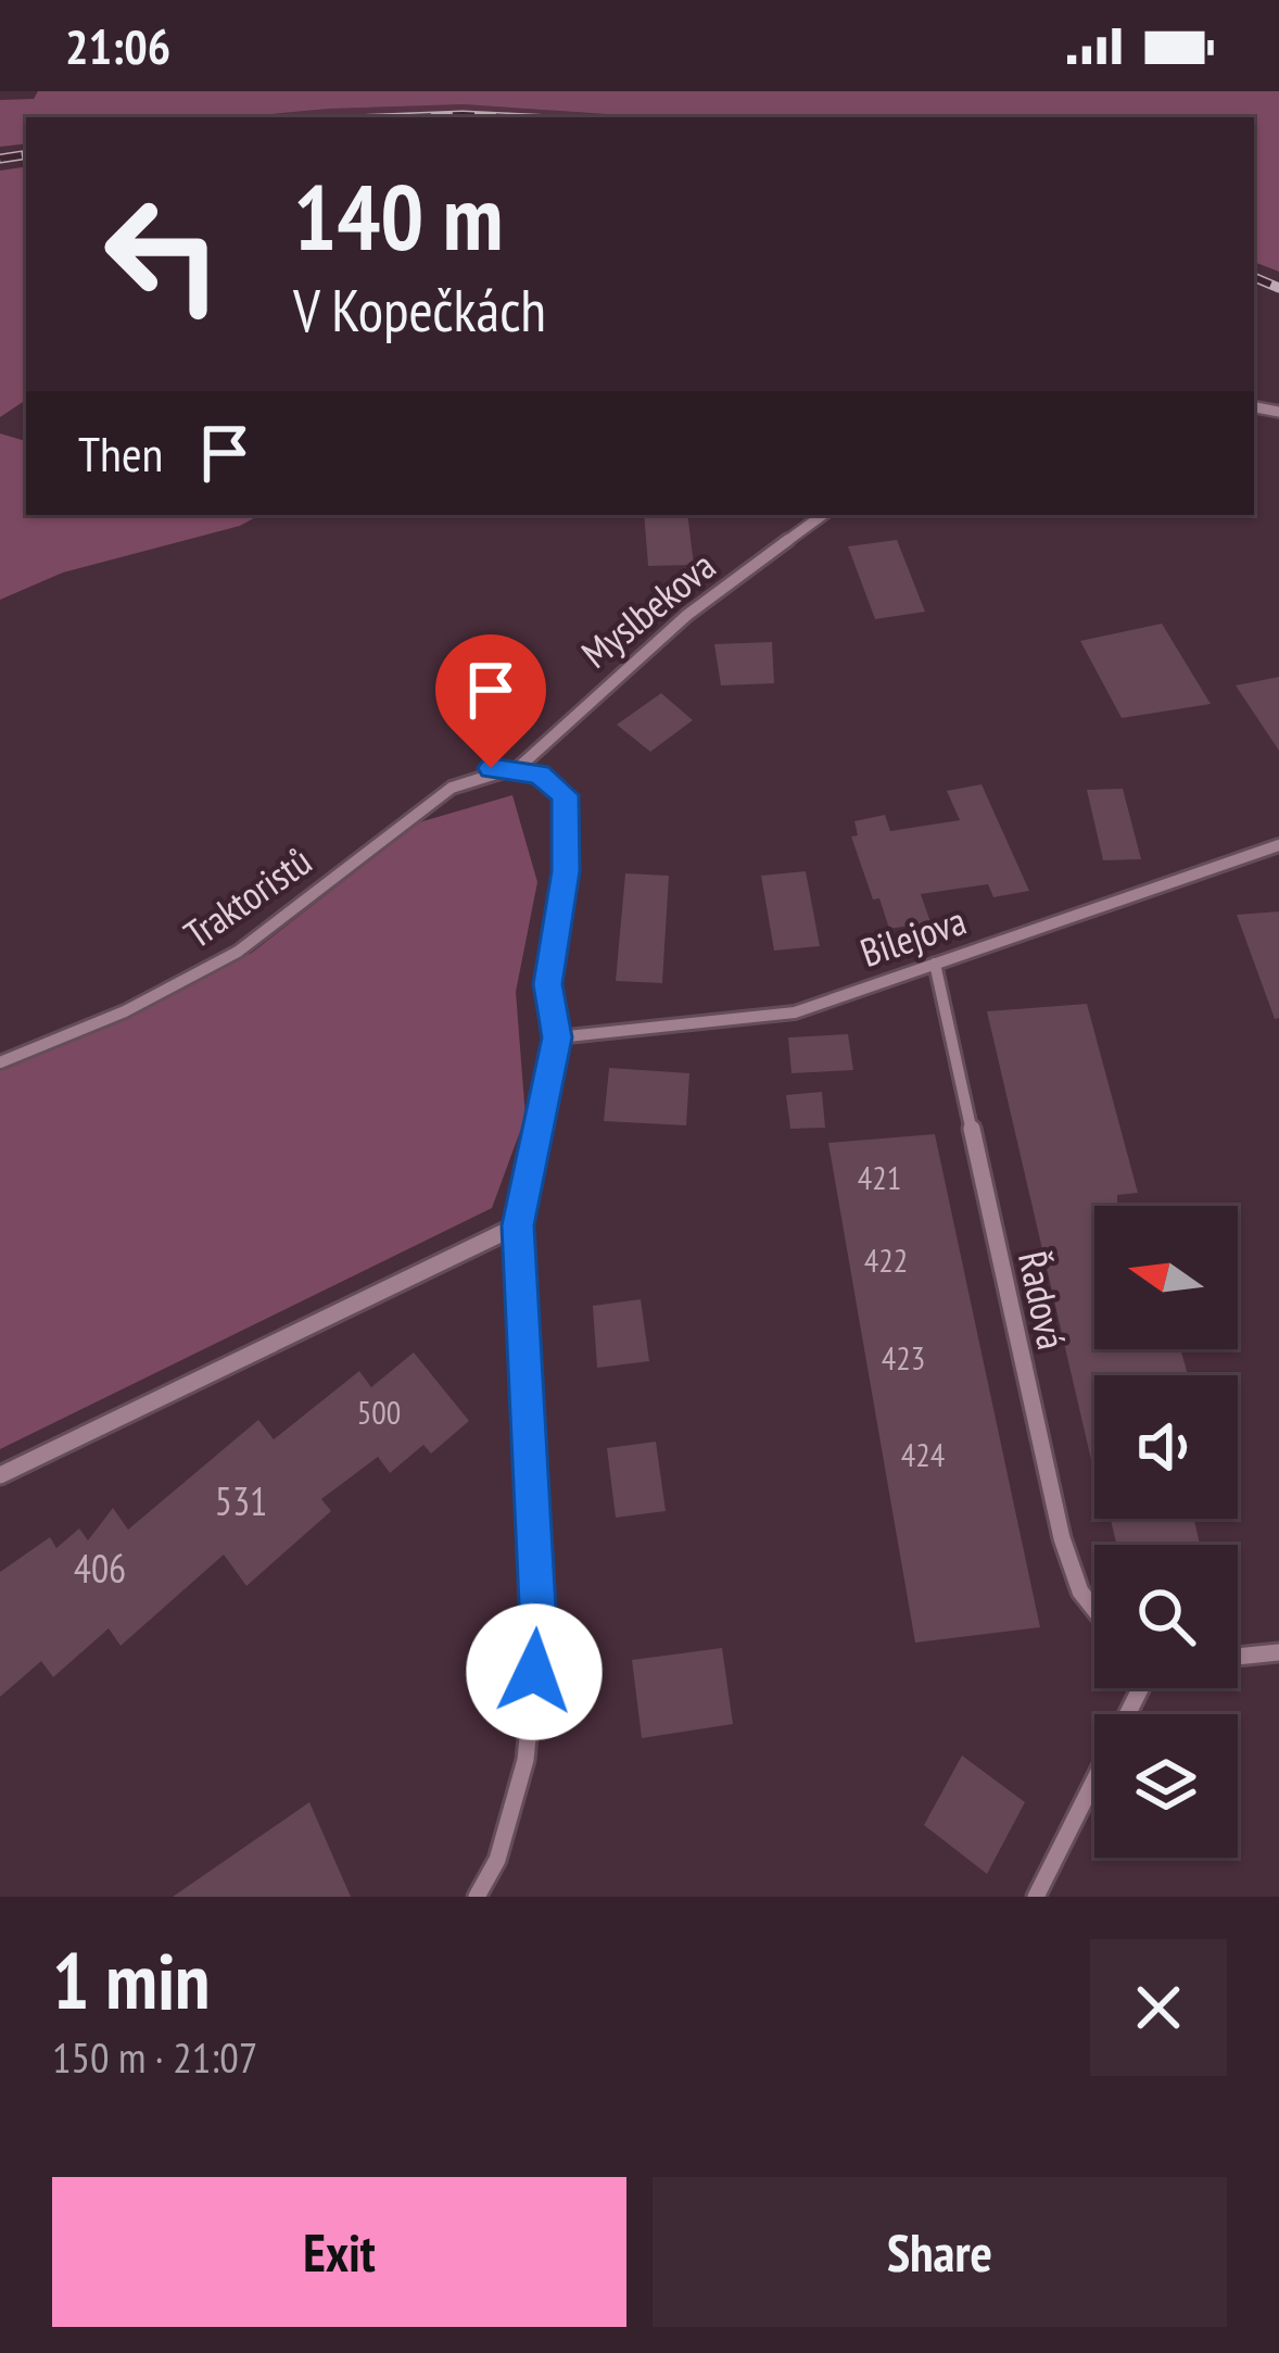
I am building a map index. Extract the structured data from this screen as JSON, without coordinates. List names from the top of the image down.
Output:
{
  "streets": {
    "street": [
      "Myslbekova",
      "Traktoristů",
      "Bilejova",
      "Řadová"
    ]
  },
  "crossings": [
    ["Myslbekova", "Traktoristů"],
    ["Bilejova", "Řadová"]
  ],
  "house_numbers": [
    "421",
    "422",
    "423",
    "500",
    "424",
    "531",
    "406"
  ],
  "north": "left",
  "page": {
    "status": "21:06",
    "turn": ["140 m", "V Kopečkách"],
    "then": "Then",
    "heading": ["1 min", "150 m · 21:07"],
    "buttons": ["Exit", "Share"]
  }
}
